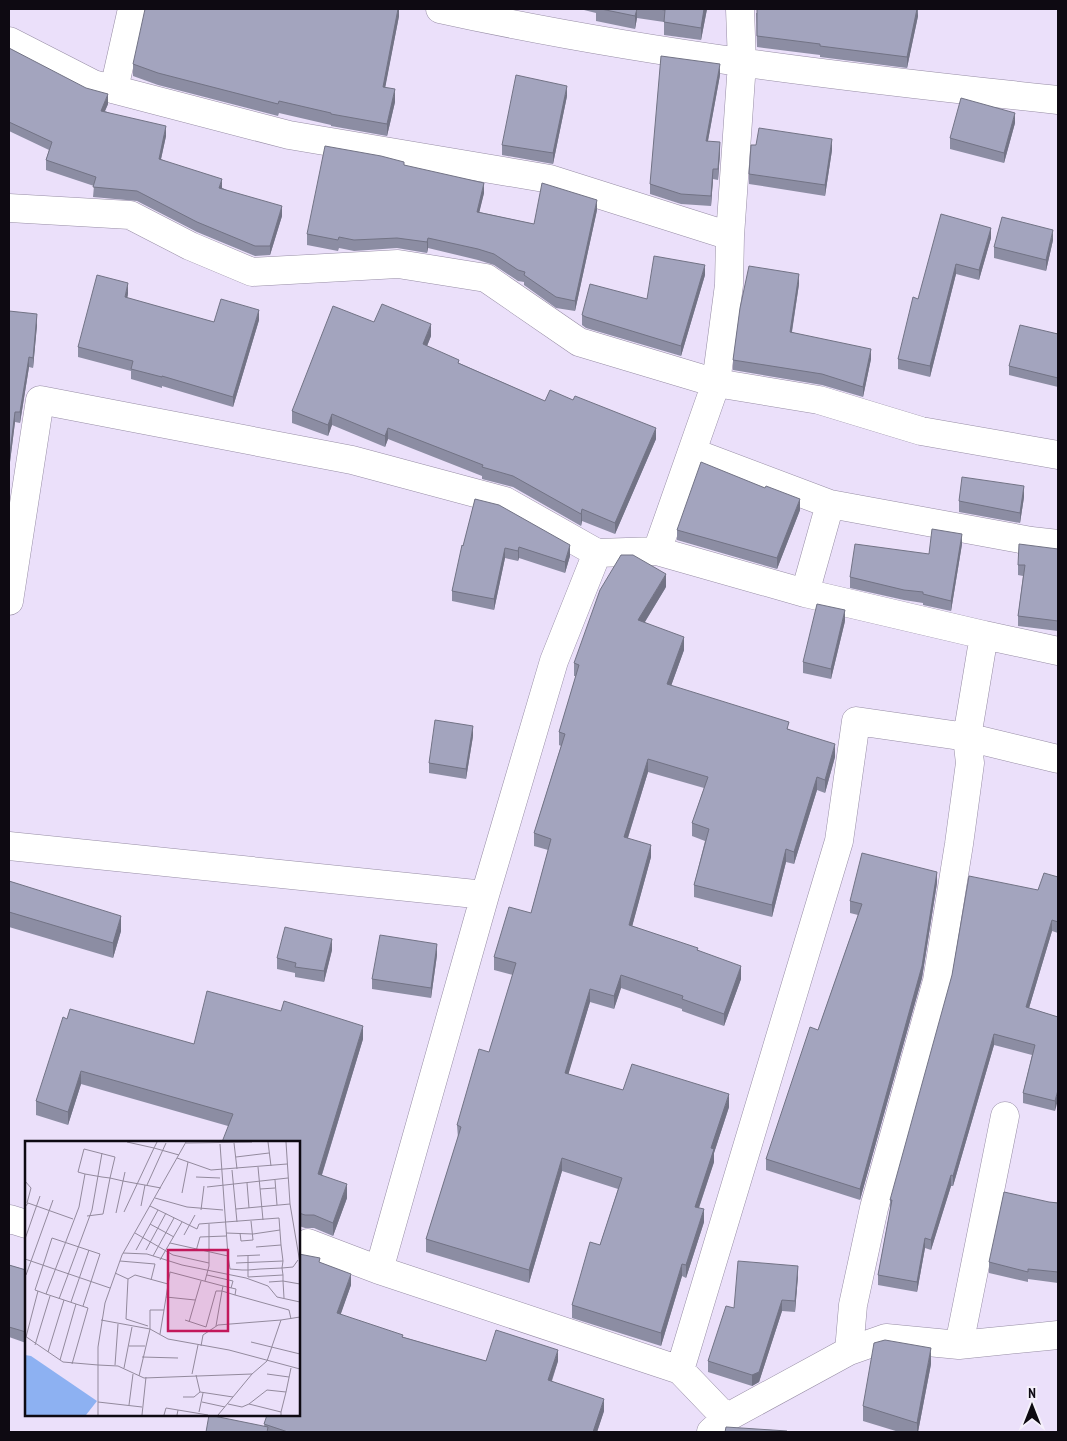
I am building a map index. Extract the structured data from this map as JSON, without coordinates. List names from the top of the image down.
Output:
{
  "north": "top"
}
